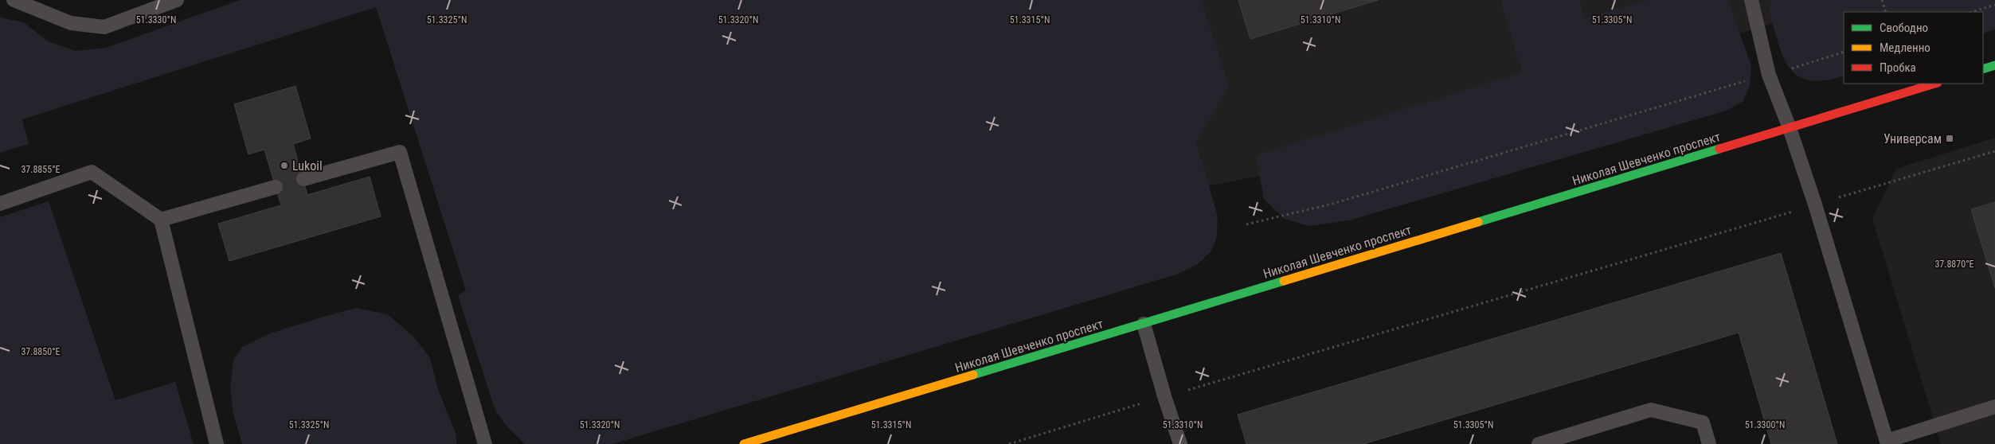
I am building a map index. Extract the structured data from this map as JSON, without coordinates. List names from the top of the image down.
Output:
{
  "streets": {
    "main road": ["Николая Шевченко проспект"]
  },
  "places": {
    "transit": ["Универсам"],
    "other": ["Lukoil"]
  },
  "legend": ["Свободно", "Медленно", "Пробка"],
  "coordinates": [
    "51.3330°N",
    "51.3325°N",
    "51.3320°N",
    "51.3315°N",
    "51.3310°N",
    "51.3305°N",
    "37.8855°E",
    "37.8870°E",
    "37.8850°E",
    "51.3300°N"
  ]
}
